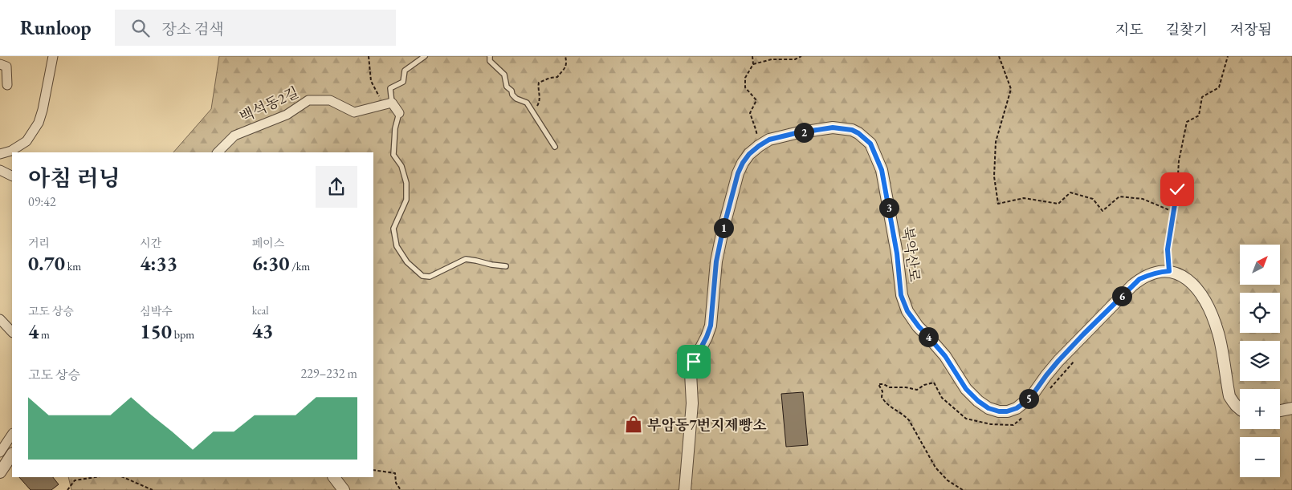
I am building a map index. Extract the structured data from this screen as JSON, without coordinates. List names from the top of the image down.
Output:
{
  "streets": {
    "street": ["백석동2길", "북악산로"]
  },
  "places": {
    "shop": ["부암동7번지제빵소"]
  },
  "north": "top right",
  "page": {
    "header": "Runloop",
    "search": "장소 검색",
    "nav": ["지도", "길찾기", "저장됨"],
    "pins": [
      "2",
      "3",
      "1",
      "6",
      "4",
      "5"
    ],
    "heading": ["아침 러닝", "09:42"],
    "stats": [
      ["거리", "0.70 km"],
      ["시간", "4:33"],
      ["페이스", "6:30 /km"],
      ["고도 상승", "4 m"],
      ["심박수", "150 bpm"],
      ["kcal", "43"]
    ],
    "map_buttons": ["+", "−"],
    "chart": ["고도 상승", "229–232 m"]
  }
}
